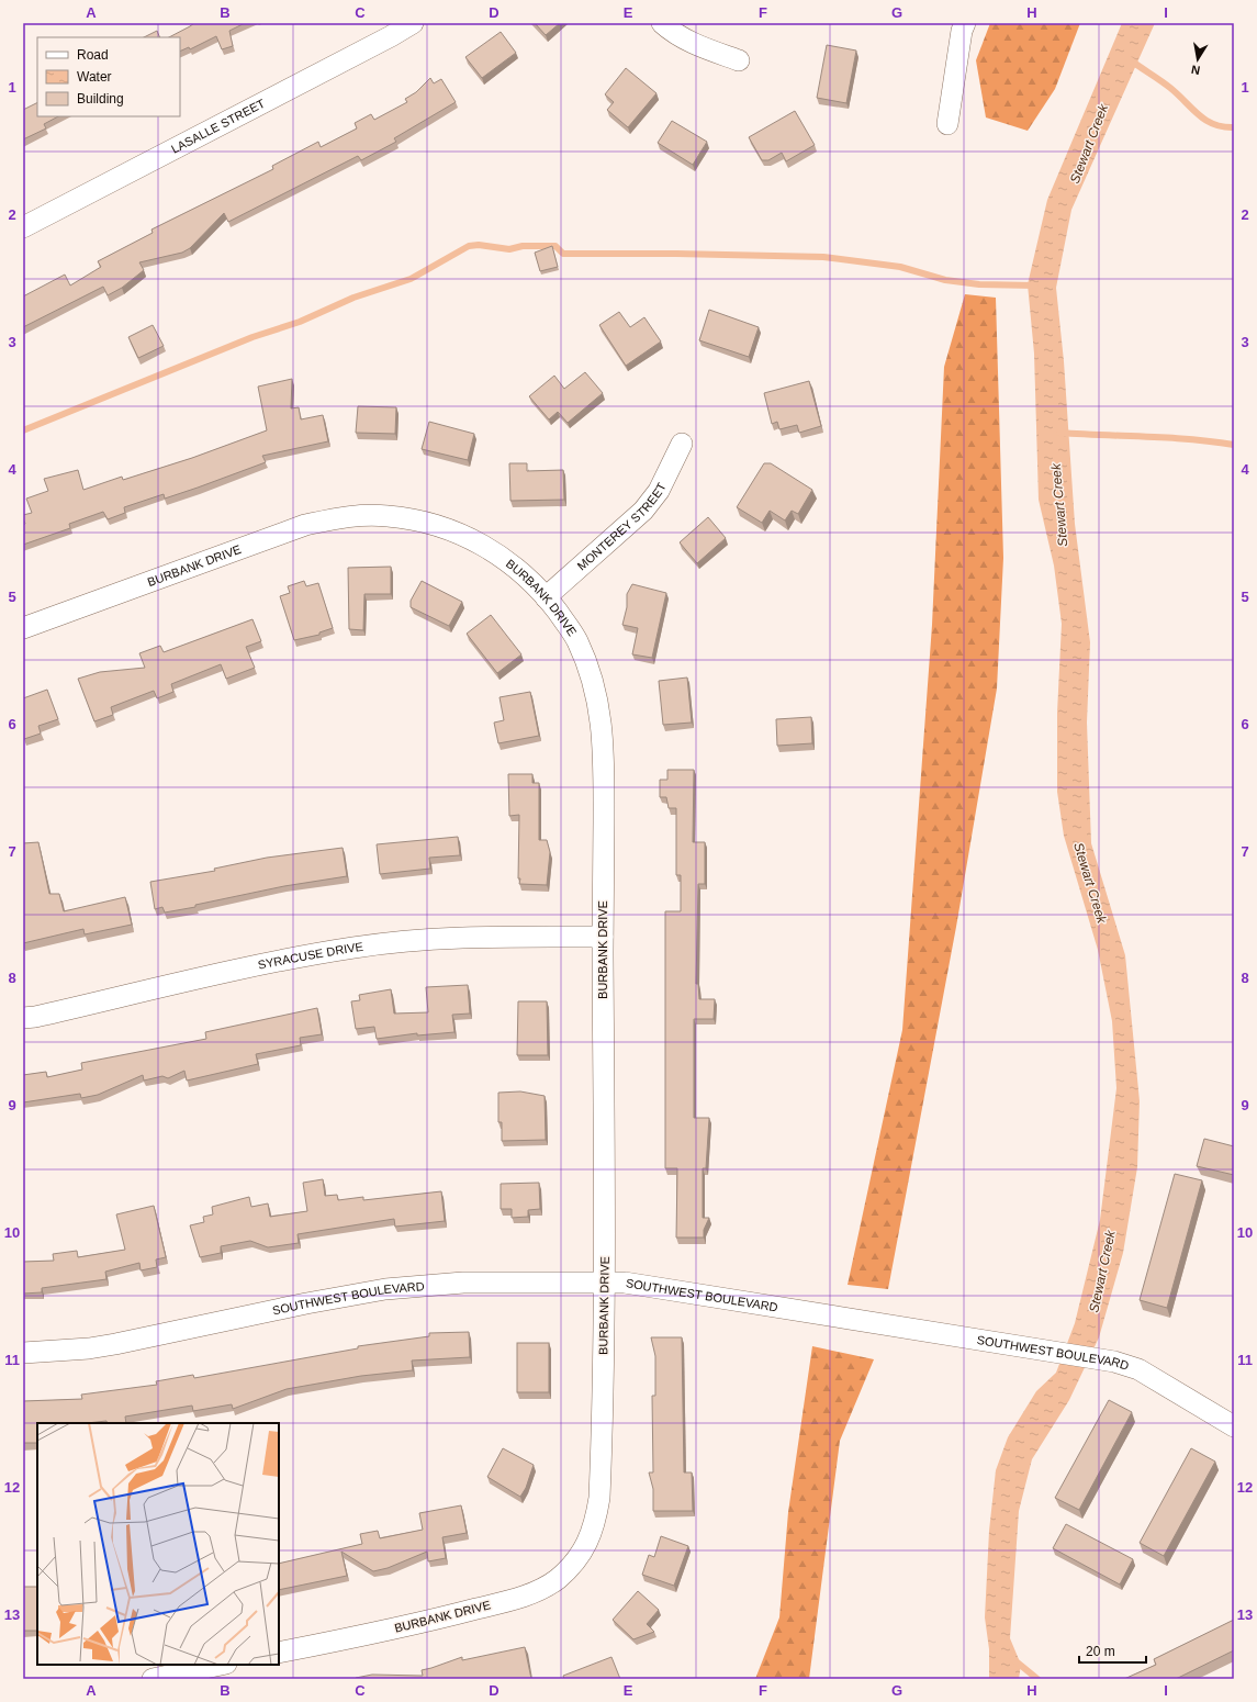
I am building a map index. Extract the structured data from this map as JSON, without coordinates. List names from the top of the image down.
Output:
{
  "streets": {
    "street": [
      "LASALLE STREET",
      "MONTEREY STREET",
      "BURBANK DRIVE",
      "SYRACUSE DRIVE",
      "SOUTHWEST BOULEVARD"
    ]
  },
  "crossings": [
    ["MONTEREY STREET", "BURBANK DRIVE"],
    ["BURBANK DRIVE", "SYRACUSE DRIVE"],
    ["BURBANK DRIVE", "SOUTHWEST BOULEVARD"]
  ],
  "water": ["Stewart Creek"],
  "legend": ["Road", "Water", "Building"],
  "scale_bar": "20 m",
  "north": "bottom",
  "grid": {
    "columns": [
      "A",
      "B",
      "C",
      "D",
      "E",
      "F",
      "G",
      "H",
      "I"
    ],
    "rows": [
      "1",
      "2",
      "3",
      "4",
      "5",
      "6",
      "7",
      "8",
      "9",
      "10",
      "11",
      "12",
      "13"
    ]
  }
}
